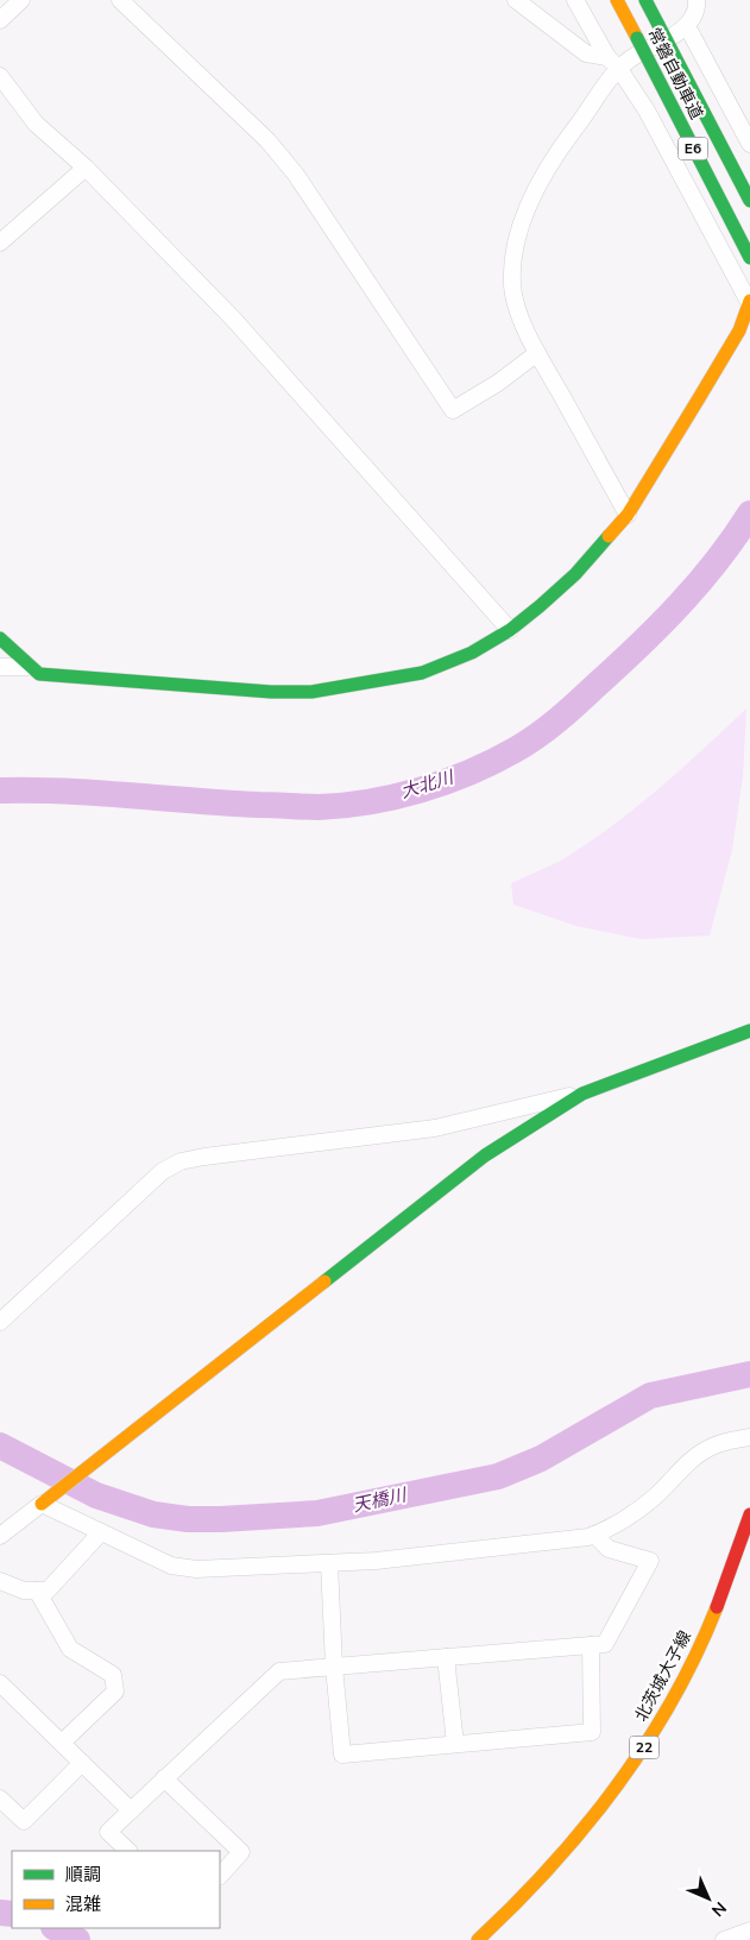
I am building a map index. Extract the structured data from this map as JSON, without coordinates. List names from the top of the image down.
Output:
{
  "streets": {
    "main road": [
      "常磐自動車道",
      "E6",
      "北茨城大子線",
      "22"
    ]
  },
  "water": ["大北川", "天橋川"],
  "legend": ["順調", "混雑"],
  "north": "bottom right"
}
